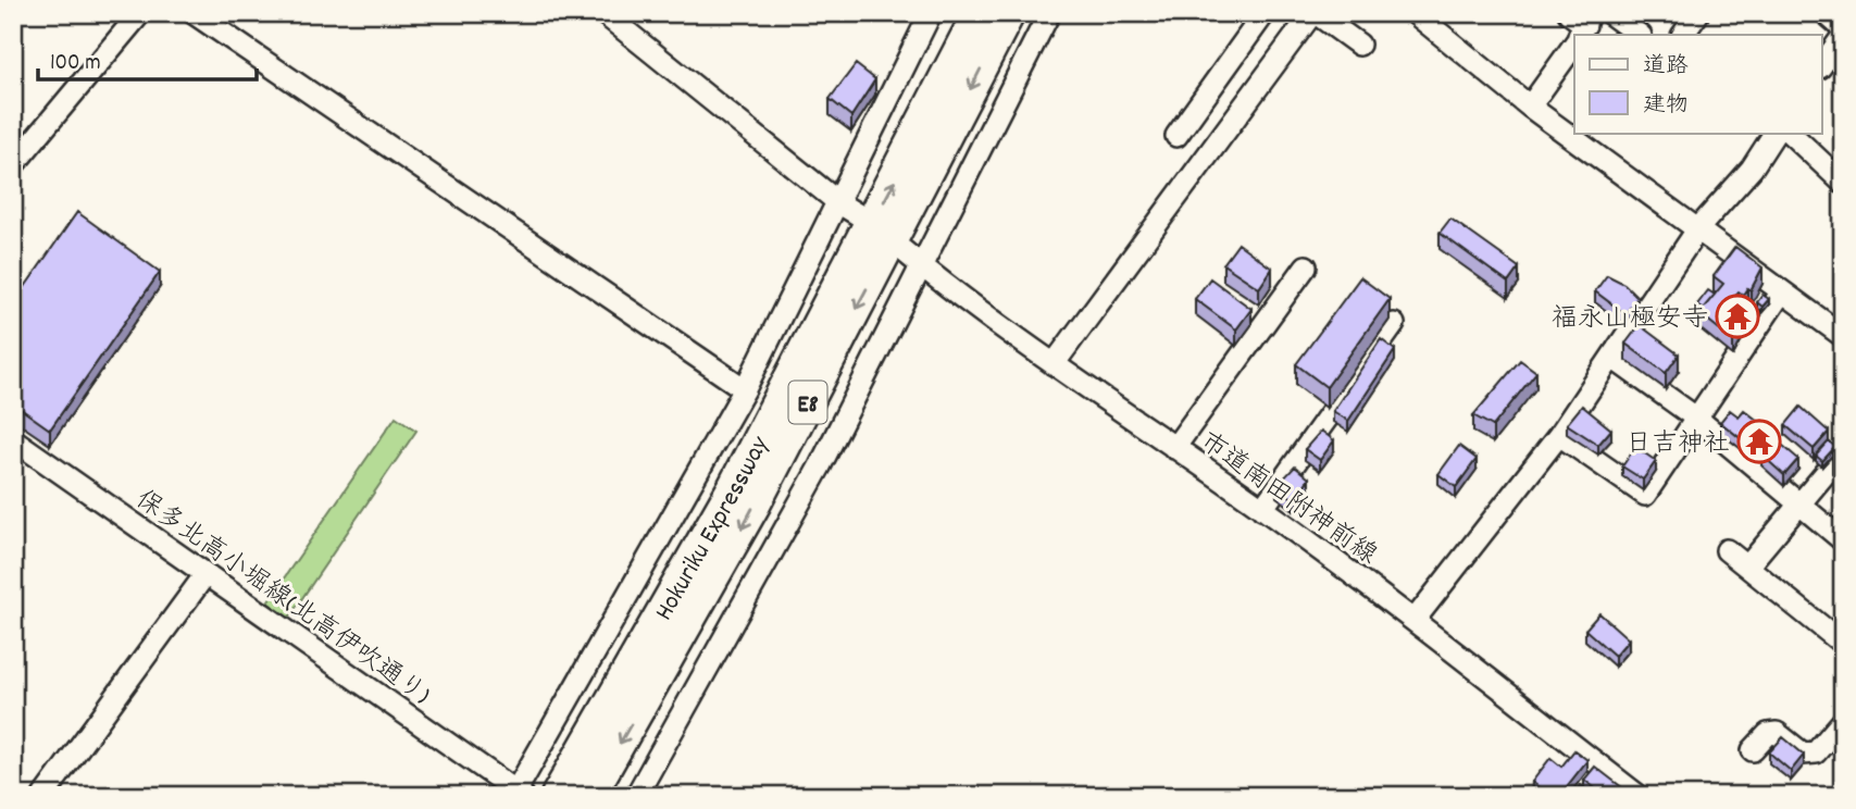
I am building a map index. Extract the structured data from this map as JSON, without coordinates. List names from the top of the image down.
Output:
{
  "streets": {
    "highway": ["E8", "Hokuriku Expressway"],
    "street": ["市道南田附神前線", "保多北高小堀線(北高伊吹通り)"]
  },
  "places": {
    "temple": ["福永山極安寺", "日吉神社"]
  },
  "legend": ["道路", "建物"],
  "scale_bar": "100 m"
}
